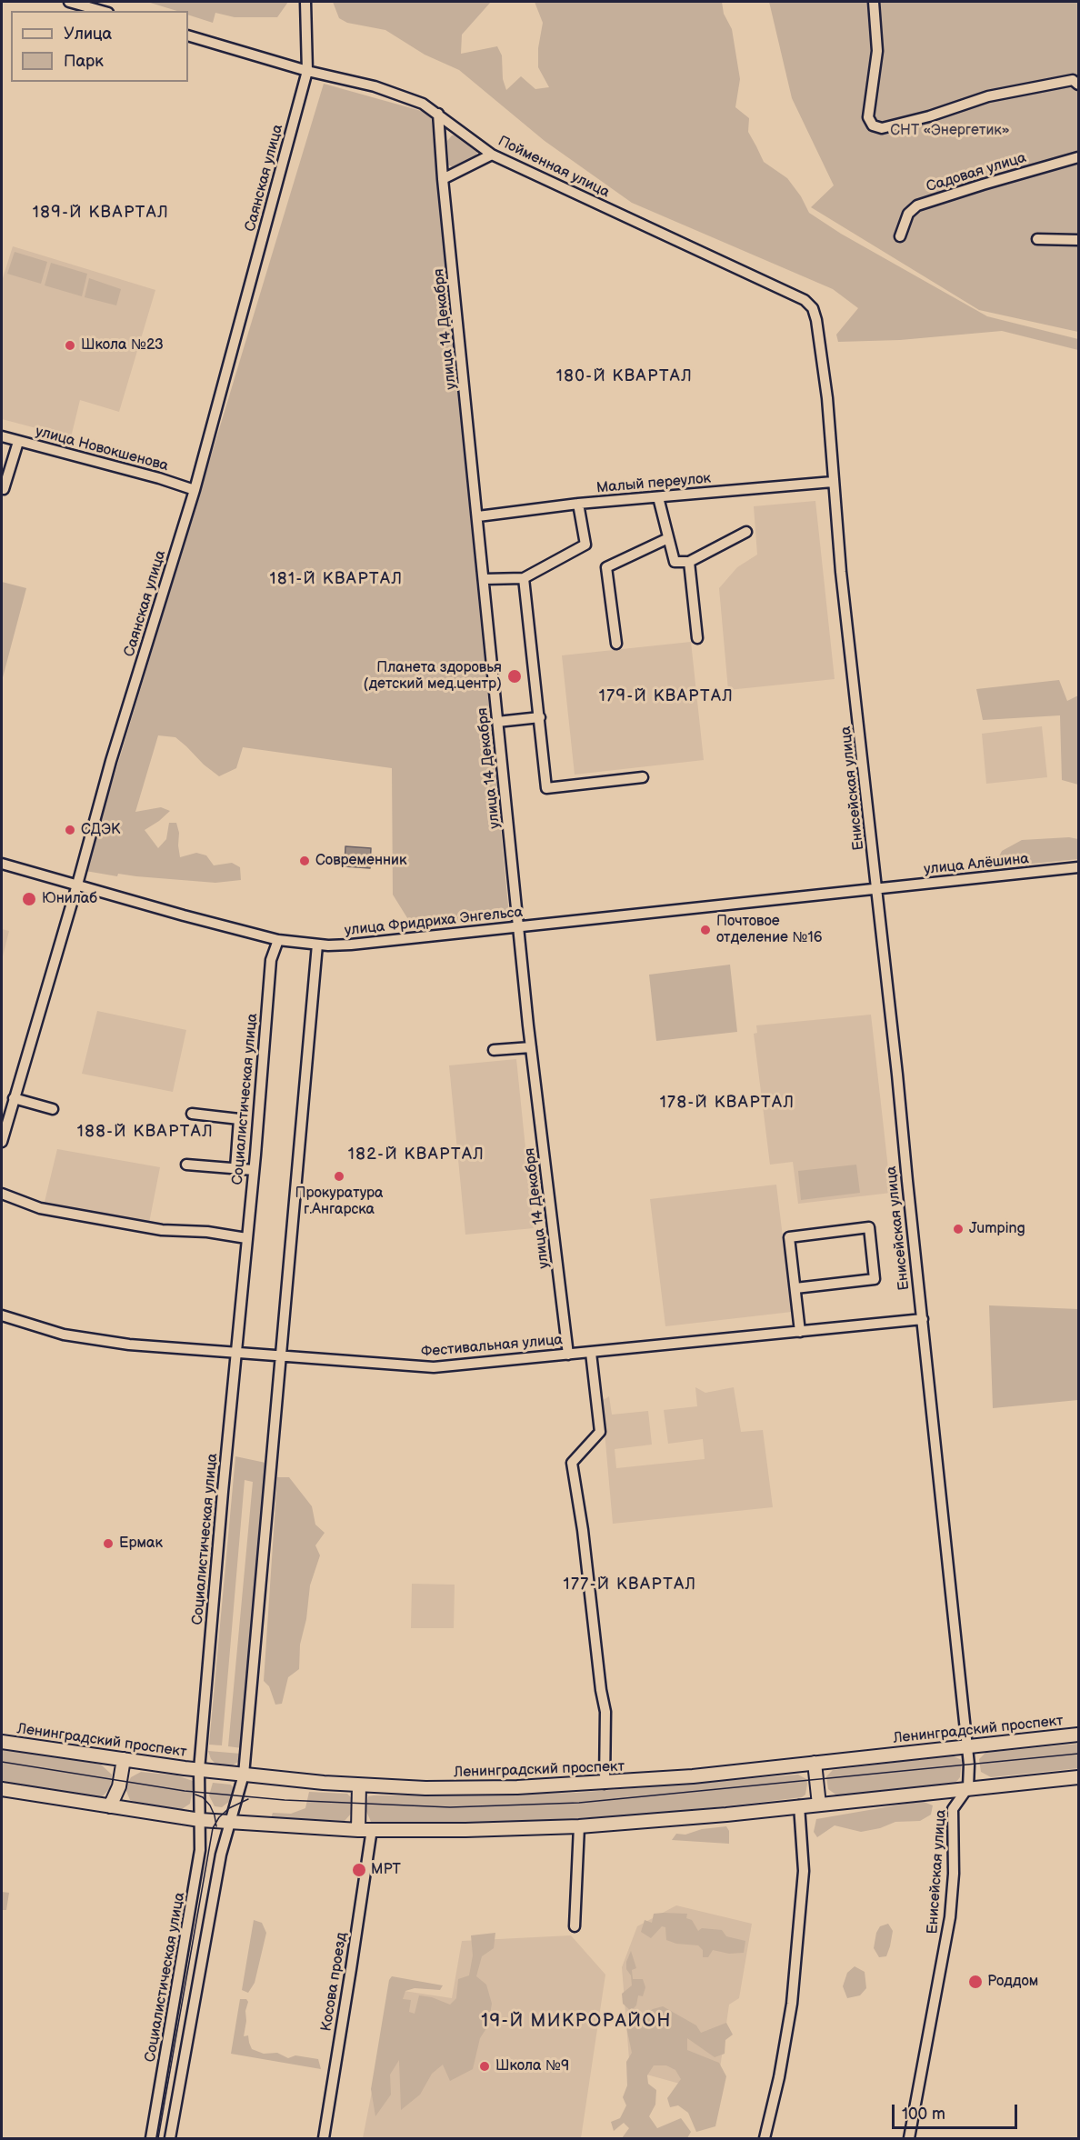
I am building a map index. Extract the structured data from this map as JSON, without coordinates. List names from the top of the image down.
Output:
{
  "streets": {
    "main road": ["Ленинградский проспект"],
    "street": [
      "Пойменная улица",
      "Садовая улица",
      "Саянская улица",
      "улица 14 Декабря",
      "улица Новокшенова",
      "Малый переулок",
      "Енисейская улица",
      "улица Алёшина",
      "улица Фридриха Энгельса",
      "Социалистическая улица",
      "Фестивальная улица",
      "Косова проезд"
    ]
  },
  "crossings": [
    ["Пойменная улица", "Саянская улица"],
    ["Пойменная улица", "улица 14 Декабря"],
    ["Пойменная улица", "Енисейская улица"],
    ["Саянская улица", "улица Новокшенова"],
    ["Саянская улица", "улица Фридриха Энгельса"],
    ["улица 14 Декабря", "Малый переулок"],
    ["улица 14 Декабря", "улица Фридриха Энгельса"],
    ["улица 14 Декабря", "Фестивальная улица"],
    ["Малый переулок", "Енисейская улица"],
    ["Енисейская улица", "улица Алёшина"],
    ["Енисейская улица", "улица Фридриха Энгельса"],
    ["Енисейская улица", "Фестивальная улица"],
    ["Енисейская улица", "Ленинградский проспект"],
    ["улица Алёшина", "улица Фридриха Энгельса"],
    ["улица Фридриха Энгельса", "Социалистическая улица"],
    ["Социалистическая улица", "Фестивальная улица"],
    ["Социалистическая улица", "Ленинградский проспект"]
  ],
  "districts": [
    "189-Й КВАРТАЛ",
    "180-Й КВАРТАЛ",
    "181-Й КВАРТАЛ",
    "179-Й КВАРТАЛ",
    "178-Й КВАРТАЛ",
    "188-Й КВАРТАЛ",
    "182-Й КВАРТАЛ",
    "177-Й КВАРТАЛ",
    "19-Й МИКРОРАЙОН"
  ],
  "parks": ["СНТ «Энергетик»"],
  "places": [
    "Школа №23",
    "Планета здоровья (детский мед.центр)",
    "СДЭК",
    "Современник",
    "Юнилаб",
    "Почтовое отделение №16",
    "Прокуратура г.Ангарска",
    "Jumping",
    "Ермак",
    "МРТ",
    "Роддом",
    "Школа №9"
  ],
  "legend": ["Улица", "Парк"],
  "scale_bar": "100 m"
}
